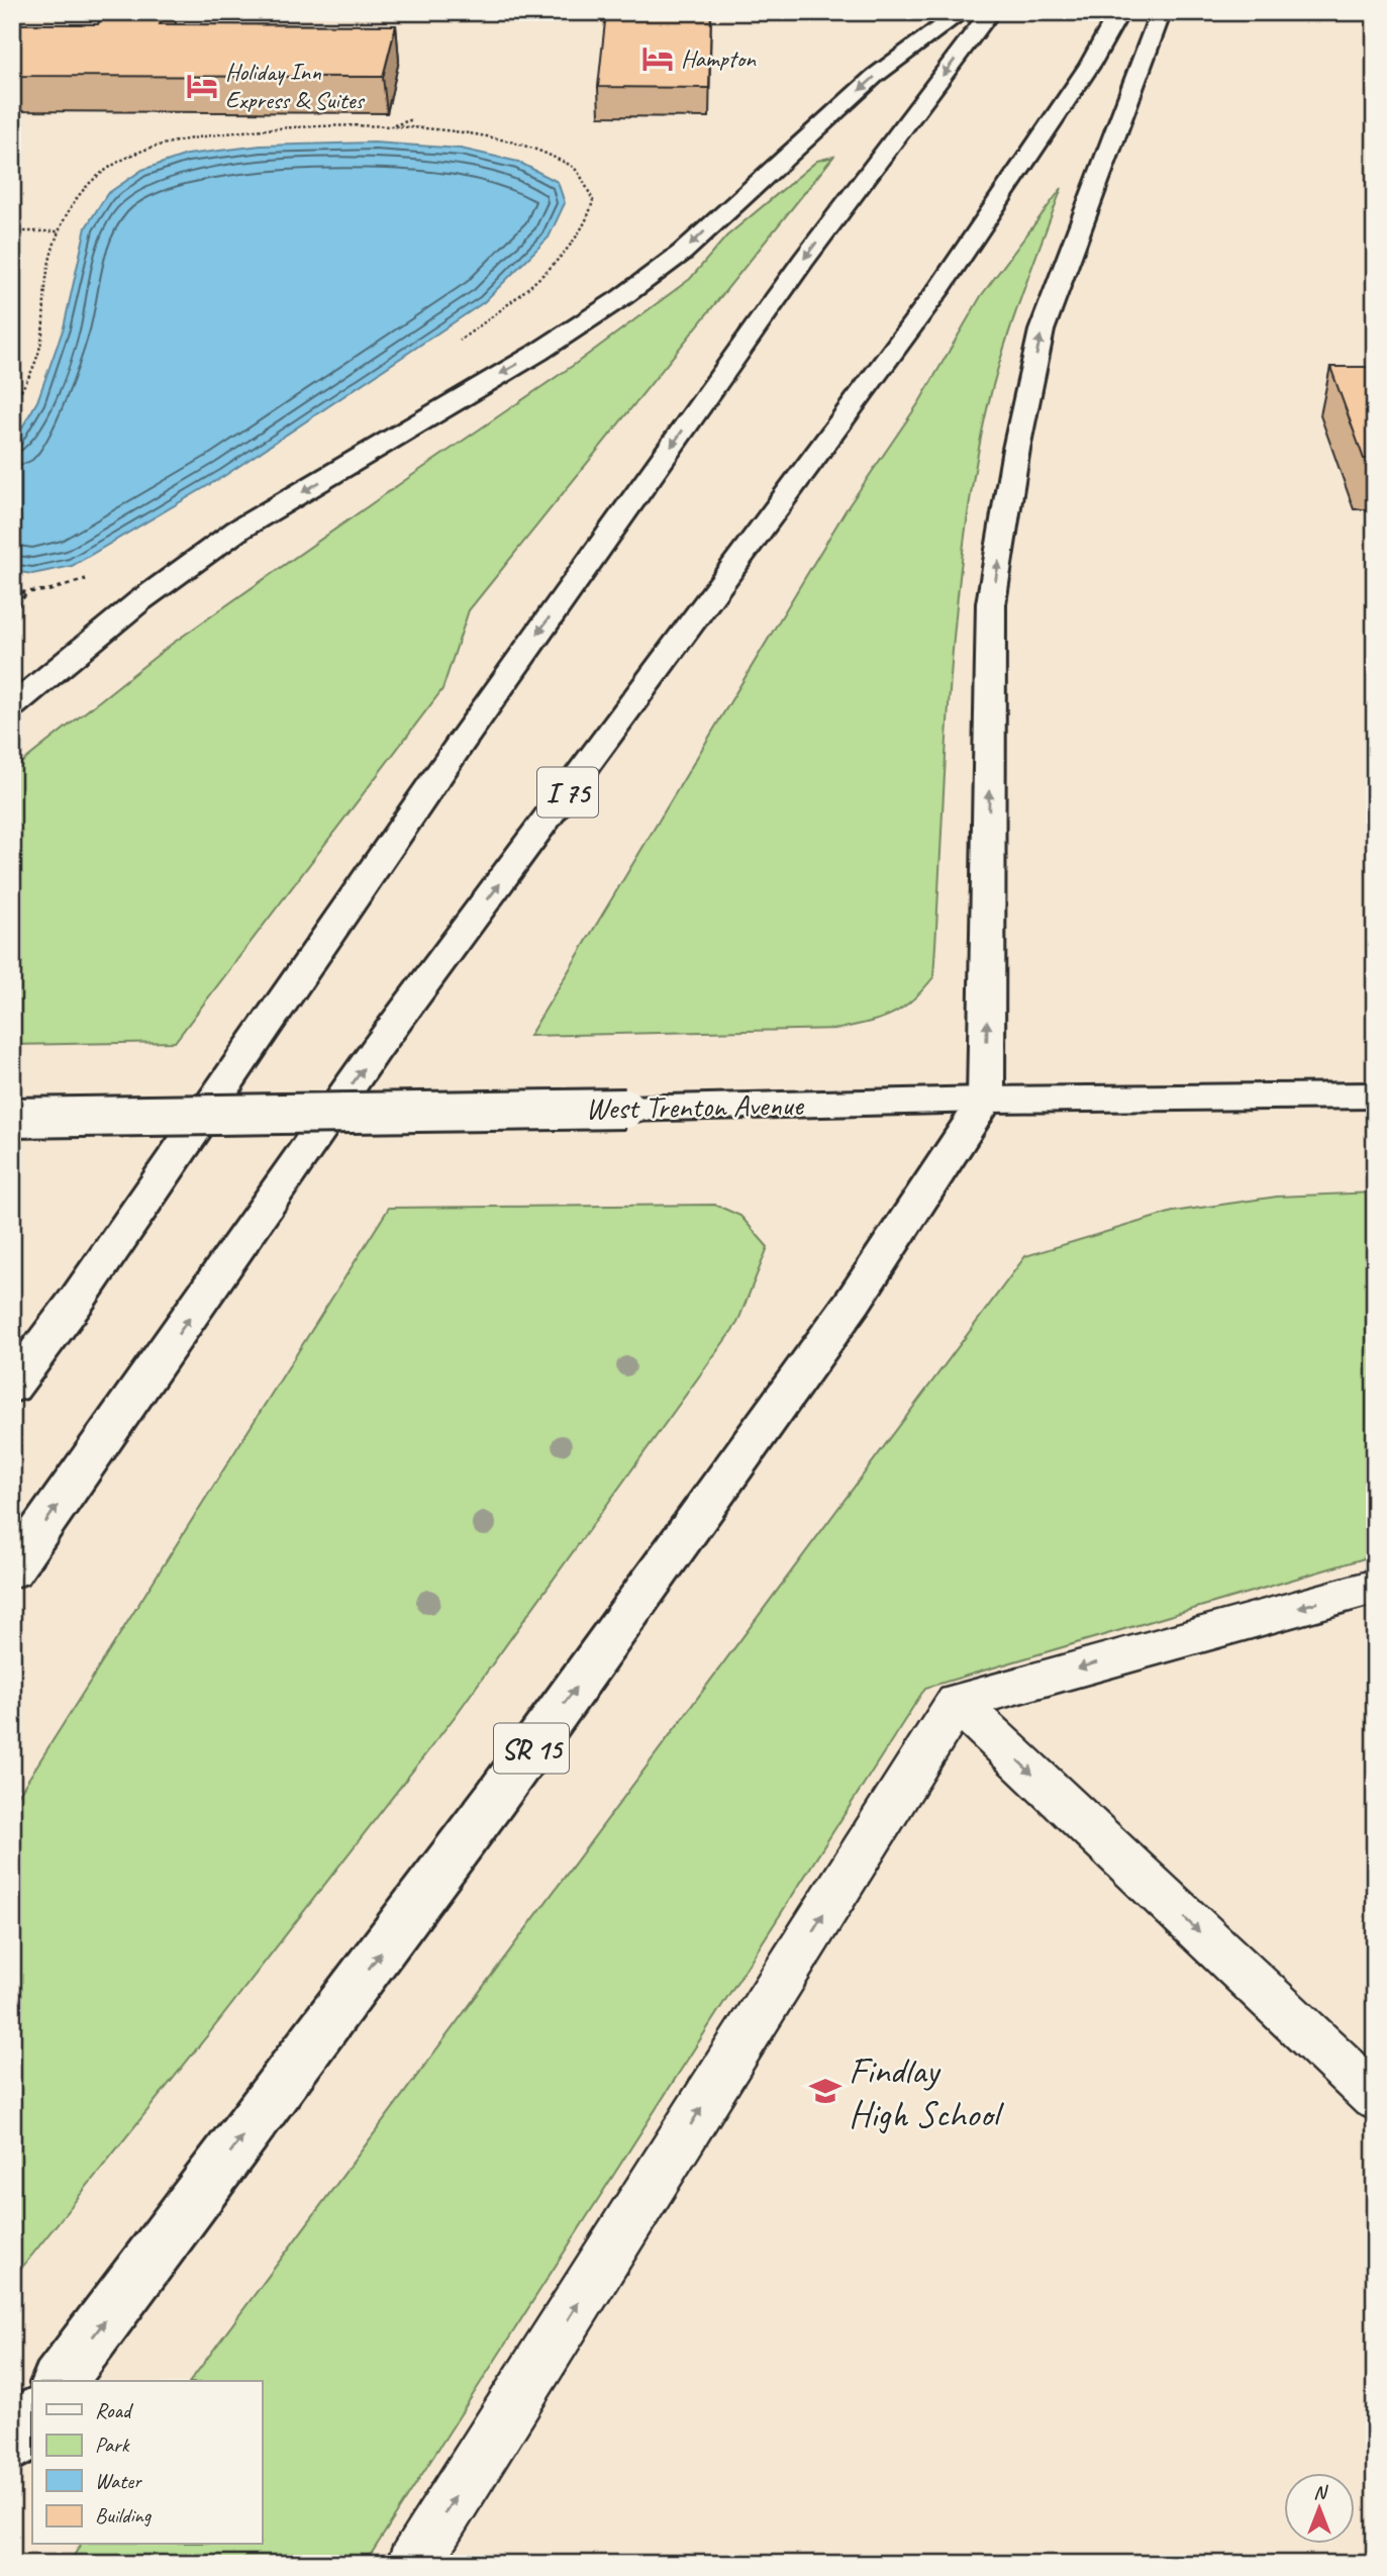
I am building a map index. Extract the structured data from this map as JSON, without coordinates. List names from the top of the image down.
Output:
{
  "streets": {
    "main road": ["I 75", "West Trenton Avenue", "SR 15"]
  },
  "crossings": [
    ["West Trenton Avenue", "SR 15"]
  ],
  "places": {
    "hotel": ["Hampton", "Holiday Inn Express & Suites"],
    "school or university": ["Findlay High School"]
  },
  "legend": [
    "Road",
    "Park",
    "Water",
    "Building"
  ],
  "north": "top"
}
